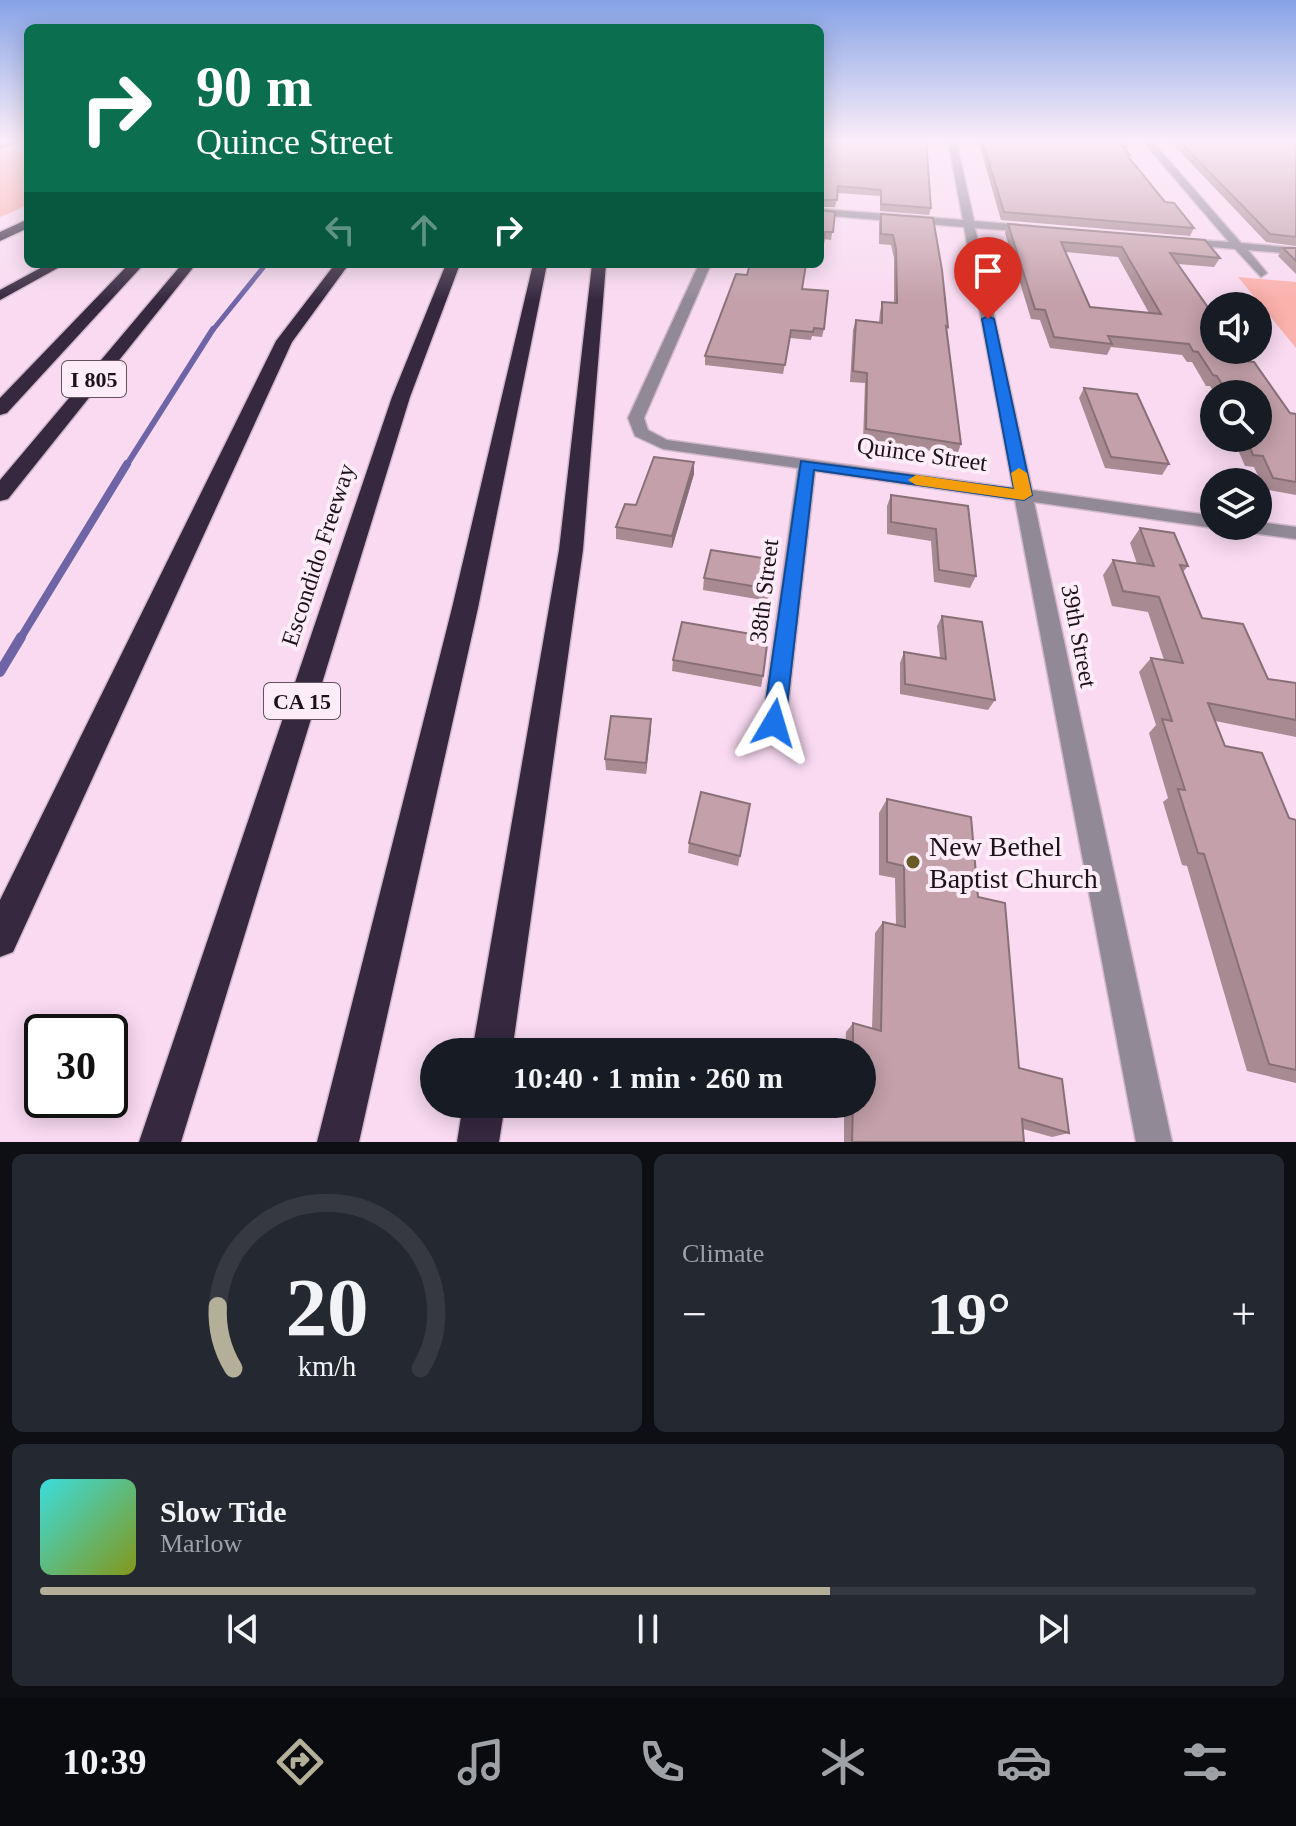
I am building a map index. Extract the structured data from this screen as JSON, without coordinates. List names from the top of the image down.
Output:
{
  "streets": {
    "highway": ["I 805", "Escondido Freeway", "CA 15"],
    "street": ["Quince Street", "38th Street", "39th Street"]
  },
  "crossings": [
    ["Quince Street", "38th Street"],
    ["Quince Street", "39th Street"]
  ],
  "places": ["New Bethel Baptist Church"],
  "page": {
    "turn": ["90 m", "Quince Street"],
    "limit": "30",
    "trip": "10:40 · 1 min · 260 m",
    "tile": "Climate",
    "heat": ["−", "19°", "+"],
    "song": ["Slow Tide", "Marlow"],
    "tabs": "10:39",
    "gauge": ["20", "km/h"]
  }
}
